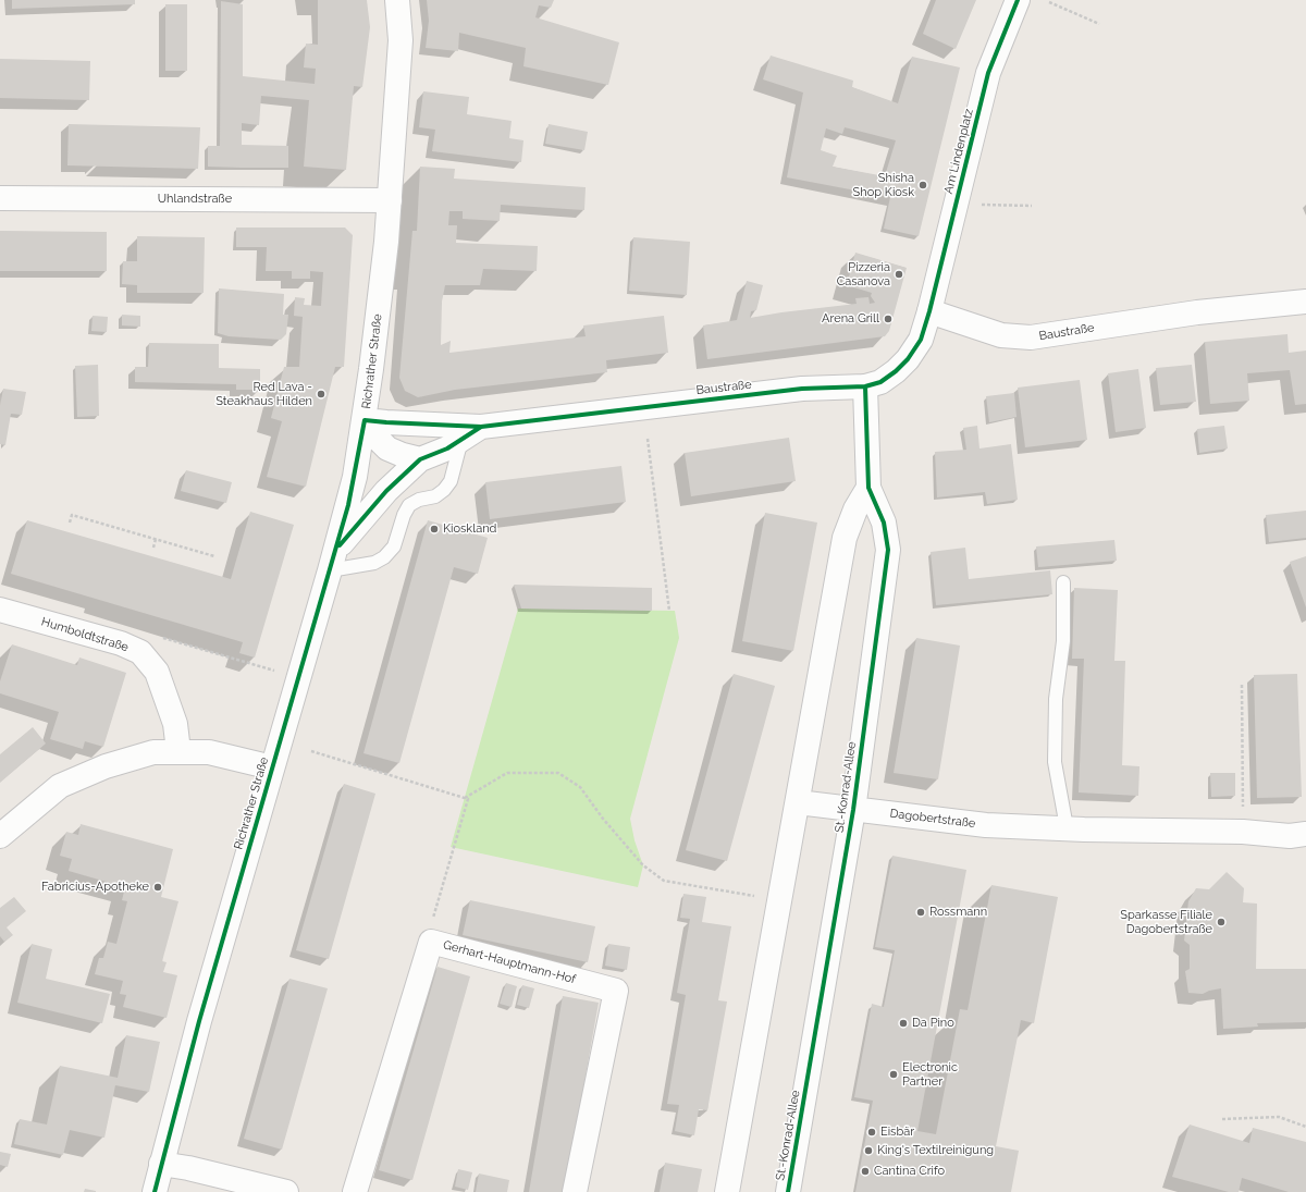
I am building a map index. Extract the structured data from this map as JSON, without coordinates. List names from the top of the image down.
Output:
{
  "streets": {
    "street": [
      "Am Lindenplatz",
      "Uhlandstraße",
      "Baustraße",
      "Richrather Straße",
      "Humboldtstraße",
      "St.-Konrad-Allee",
      "Dagobertstraße",
      "Gerhart-Hauptmann-Hof"
    ]
  },
  "crossings": [
    ["Am Lindenplatz", "Baustraße"],
    ["Uhlandstraße", "Richrather Straße"],
    ["Baustraße", "Richrather Straße"],
    ["Baustraße", "St.-Konrad-Allee"],
    ["St.-Konrad-Allee", "Dagobertstraße"]
  ],
  "places": [
    "Shisha Shop Kiosk",
    "Pizzeria Casanova",
    "Arena Grill",
    "Red Lava - Steakhaus Hilden",
    "Kioskland",
    "Fabricius-Apotheke",
    "Rossmann",
    "Sparkasse Filiale Dagobertstraße",
    "Da Pino",
    "Electronic Partner",
    "Eisbär",
    "King's Textilreinigung",
    "Cantina Crifo"
  ]
}
